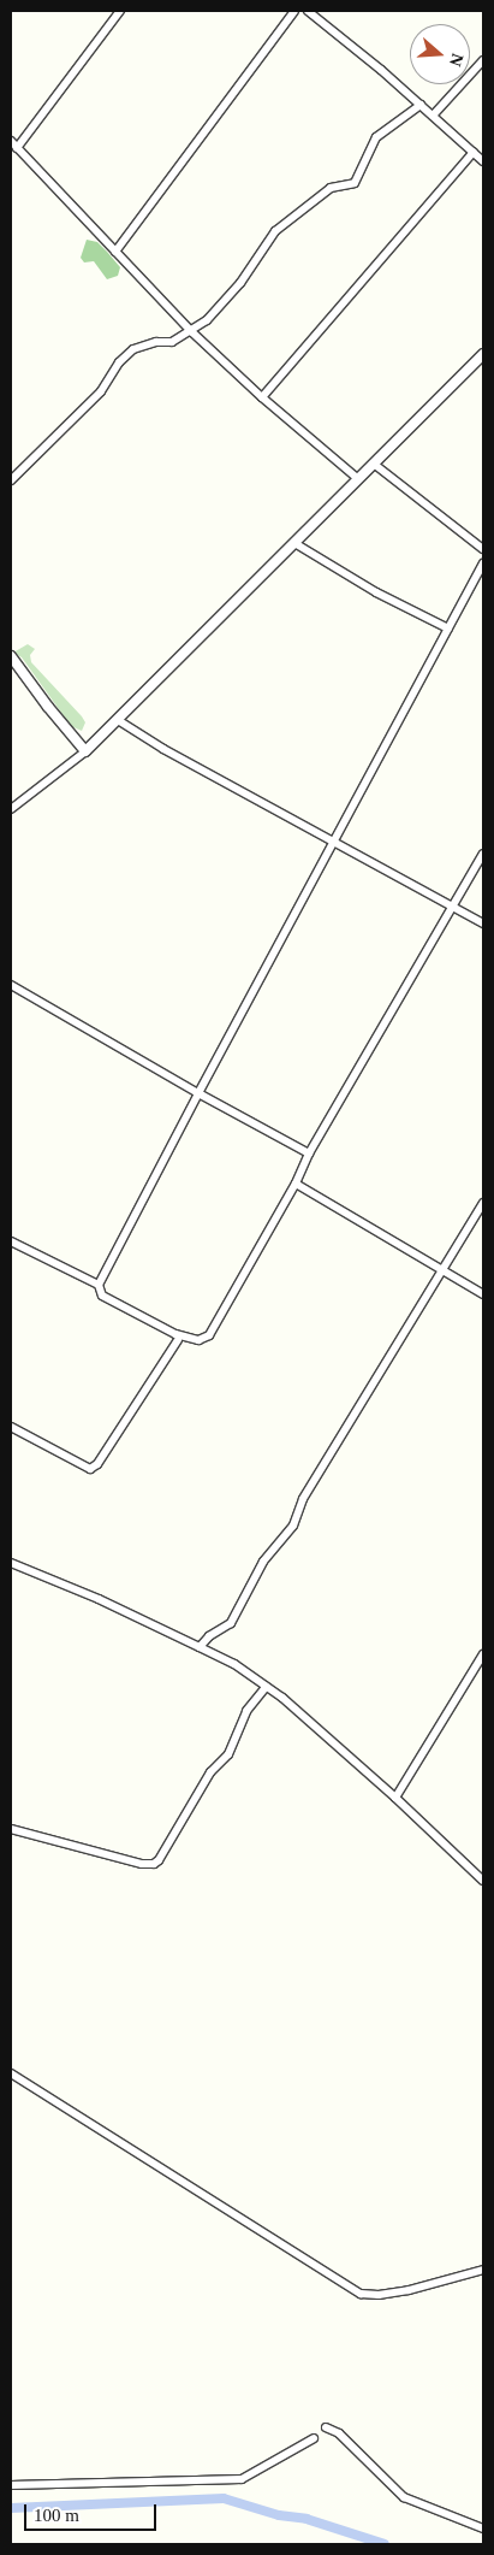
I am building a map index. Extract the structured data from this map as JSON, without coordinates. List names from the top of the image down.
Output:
{
  "scale_bar": "100 m",
  "north": "right"
}
